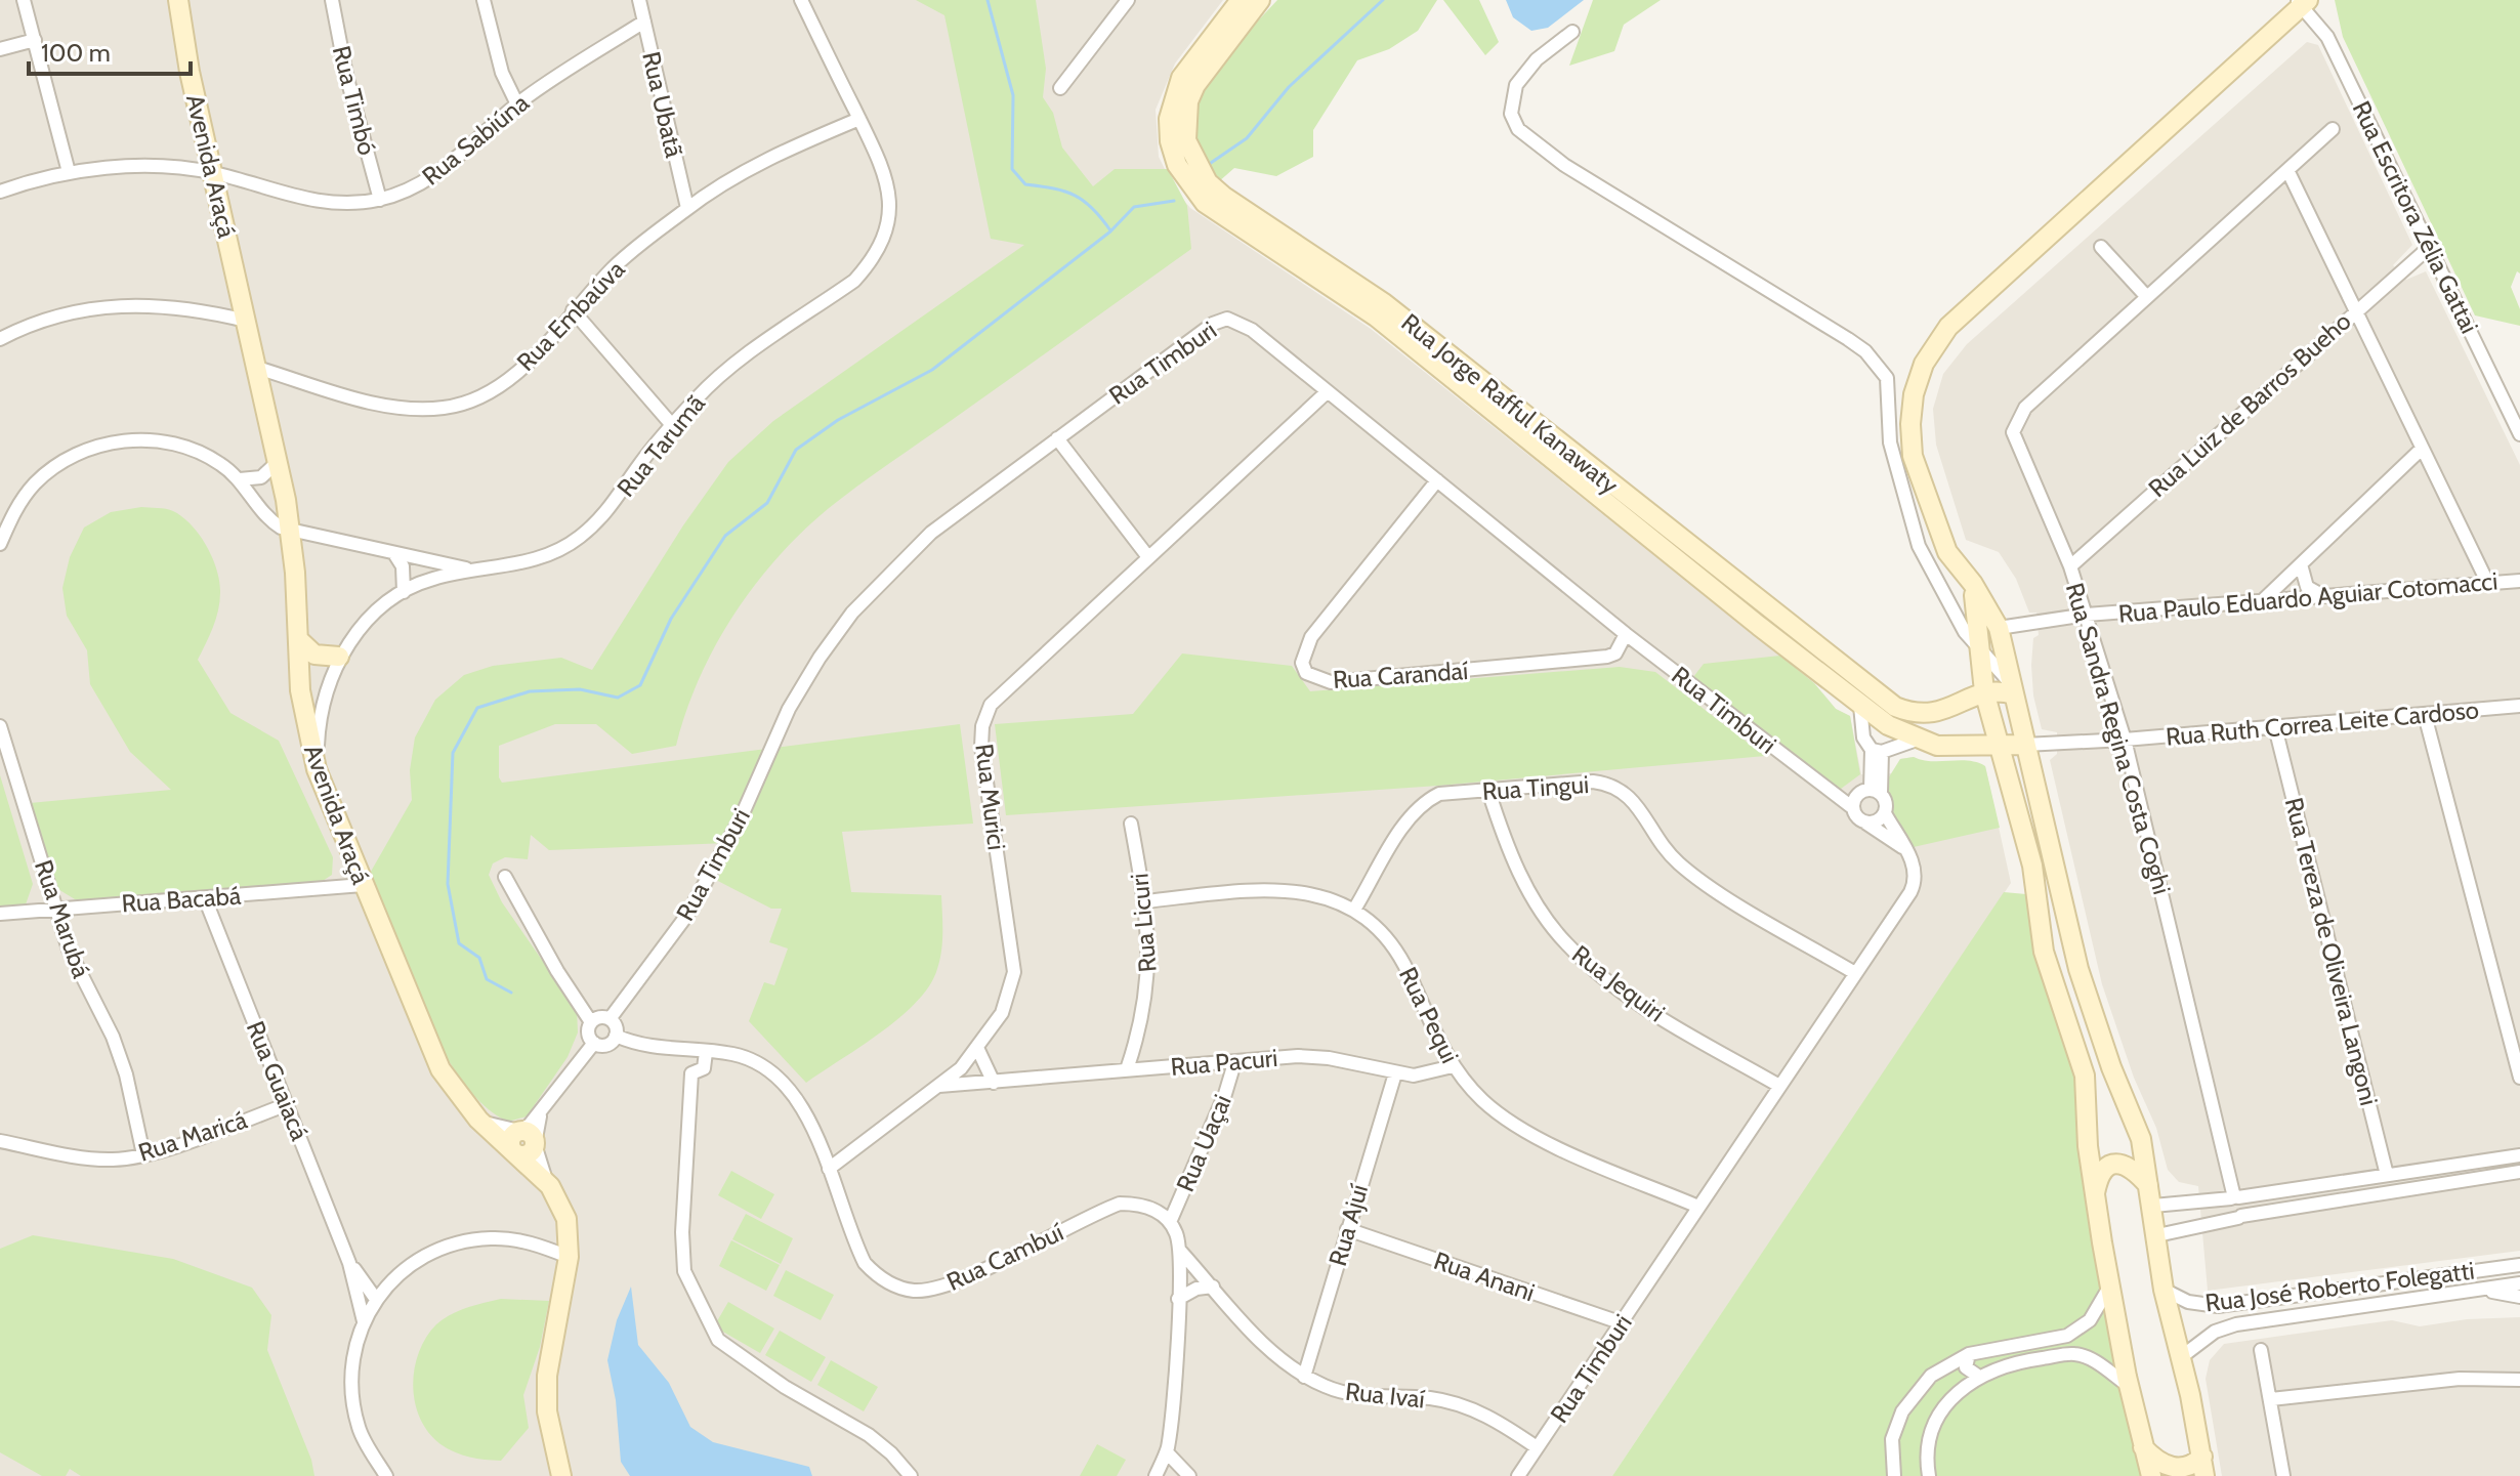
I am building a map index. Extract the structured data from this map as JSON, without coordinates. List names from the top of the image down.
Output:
{
  "streets": {
    "main road": ["Avenida Araçá", "Rua Jorge Rafful Kanawaty"],
    "street": [
      "Rua Timbó",
      "Rua Ubatã",
      "Rua Sabiúna",
      "Rua Escritora Zélia Gattai",
      "Rua Embaúva",
      "Rua Timburi",
      "Rua Luiz de Barros Bueho",
      "Rua Tarumã",
      "Rua Paulo Eduardo Aguiar Cotomacci",
      "Rua Carandaí",
      "Rua Ruth Correa Leite Cardoso",
      "Rua Sandra Regina Costa Coghi",
      "Rua Tingui",
      "Rua Murici",
      "Rua Bacabá",
      "Rua Marubá",
      "Rua Licuri",
      "Rua Tereza de Oliveira Langoni",
      "Rua Jequiri",
      "Rua Pequi",
      "Rua Pacuri",
      "Rua Guaiacá",
      "Rua Maricá",
      "Rua Uaçai",
      "Rua Ajuí",
      "Rua Cambuí",
      "Rua Anani",
      "Rua José Roberto Folegatti",
      "Rua Ivaí"
    ]
  },
  "crossings": [
    ["Rua Timbó", "Rua Sabiúna"],
    ["Rua Ubatã", "Rua Sabiúna"],
    ["Rua Ubatã", "Rua Embaúva"],
    ["Rua Sabiúna", "Avenida Araçá"],
    ["Avenida Araçá", "Rua Embaúva"],
    ["Avenida Araçá", "Rua Tarumã"],
    ["Avenida Araçá", "Rua Bacabá"],
    ["Rua Escritora Zélia Gattai", "Rua Luiz de Barros Bueho"],
    ["Rua Embaúva", "Rua Tarumã"],
    ["Rua Timburi", "Rua Carandaí"],
    ["Rua Timburi", "Rua Tingui"],
    ["Rua Timburi", "Rua Murici"],
    ["Rua Timburi", "Rua Jequiri"],
    ["Rua Timburi", "Rua Pequi"],
    ["Rua Timburi", "Rua Anani"],
    ["Rua Timburi", "Rua Ivaí"],
    ["Rua Jorge Rafful Kanawaty", "Rua Ruth Correa Leite Cardoso"],
    ["Rua Luiz de Barros Bueho", "Rua Sandra Regina Costa Coghi"],
    ["Rua Paulo Eduardo Aguiar Cotomacci", "Rua Sandra Regina Costa Coghi"],
    ["Rua Ruth Correa Leite Cardoso", "Rua Sandra Regina Costa Coghi"],
    ["Rua Ruth Correa Leite Cardoso", "Rua Tereza de Oliveira Langoni"],
    ["Rua Tingui", "Rua Jequiri"],
    ["Rua Tingui", "Rua Pequi"],
    ["Rua Murici", "Rua Pacuri"],
    ["Rua Murici", "Rua Cambuí"],
    ["Rua Bacabá", "Rua Marubá"],
    ["Rua Bacabá", "Rua Guaiacá"],
    ["Rua Marubá", "Rua Maricá"],
    ["Rua Licuri", "Rua Pequi"],
    ["Rua Licuri", "Rua Pacuri"],
    ["Rua Pequi", "Rua Pacuri"],
    ["Rua Pacuri", "Rua Uaçai"],
    ["Rua Pacuri", "Rua Ajuí"],
    ["Rua Guaiacá", "Rua Maricá"],
    ["Rua Uaçai", "Rua Cambuí"],
    ["Rua Ajuí", "Rua Anani"],
    ["Rua Ajuí", "Rua Ivaí"]
  ],
  "scale_bar": "100 m"
}
